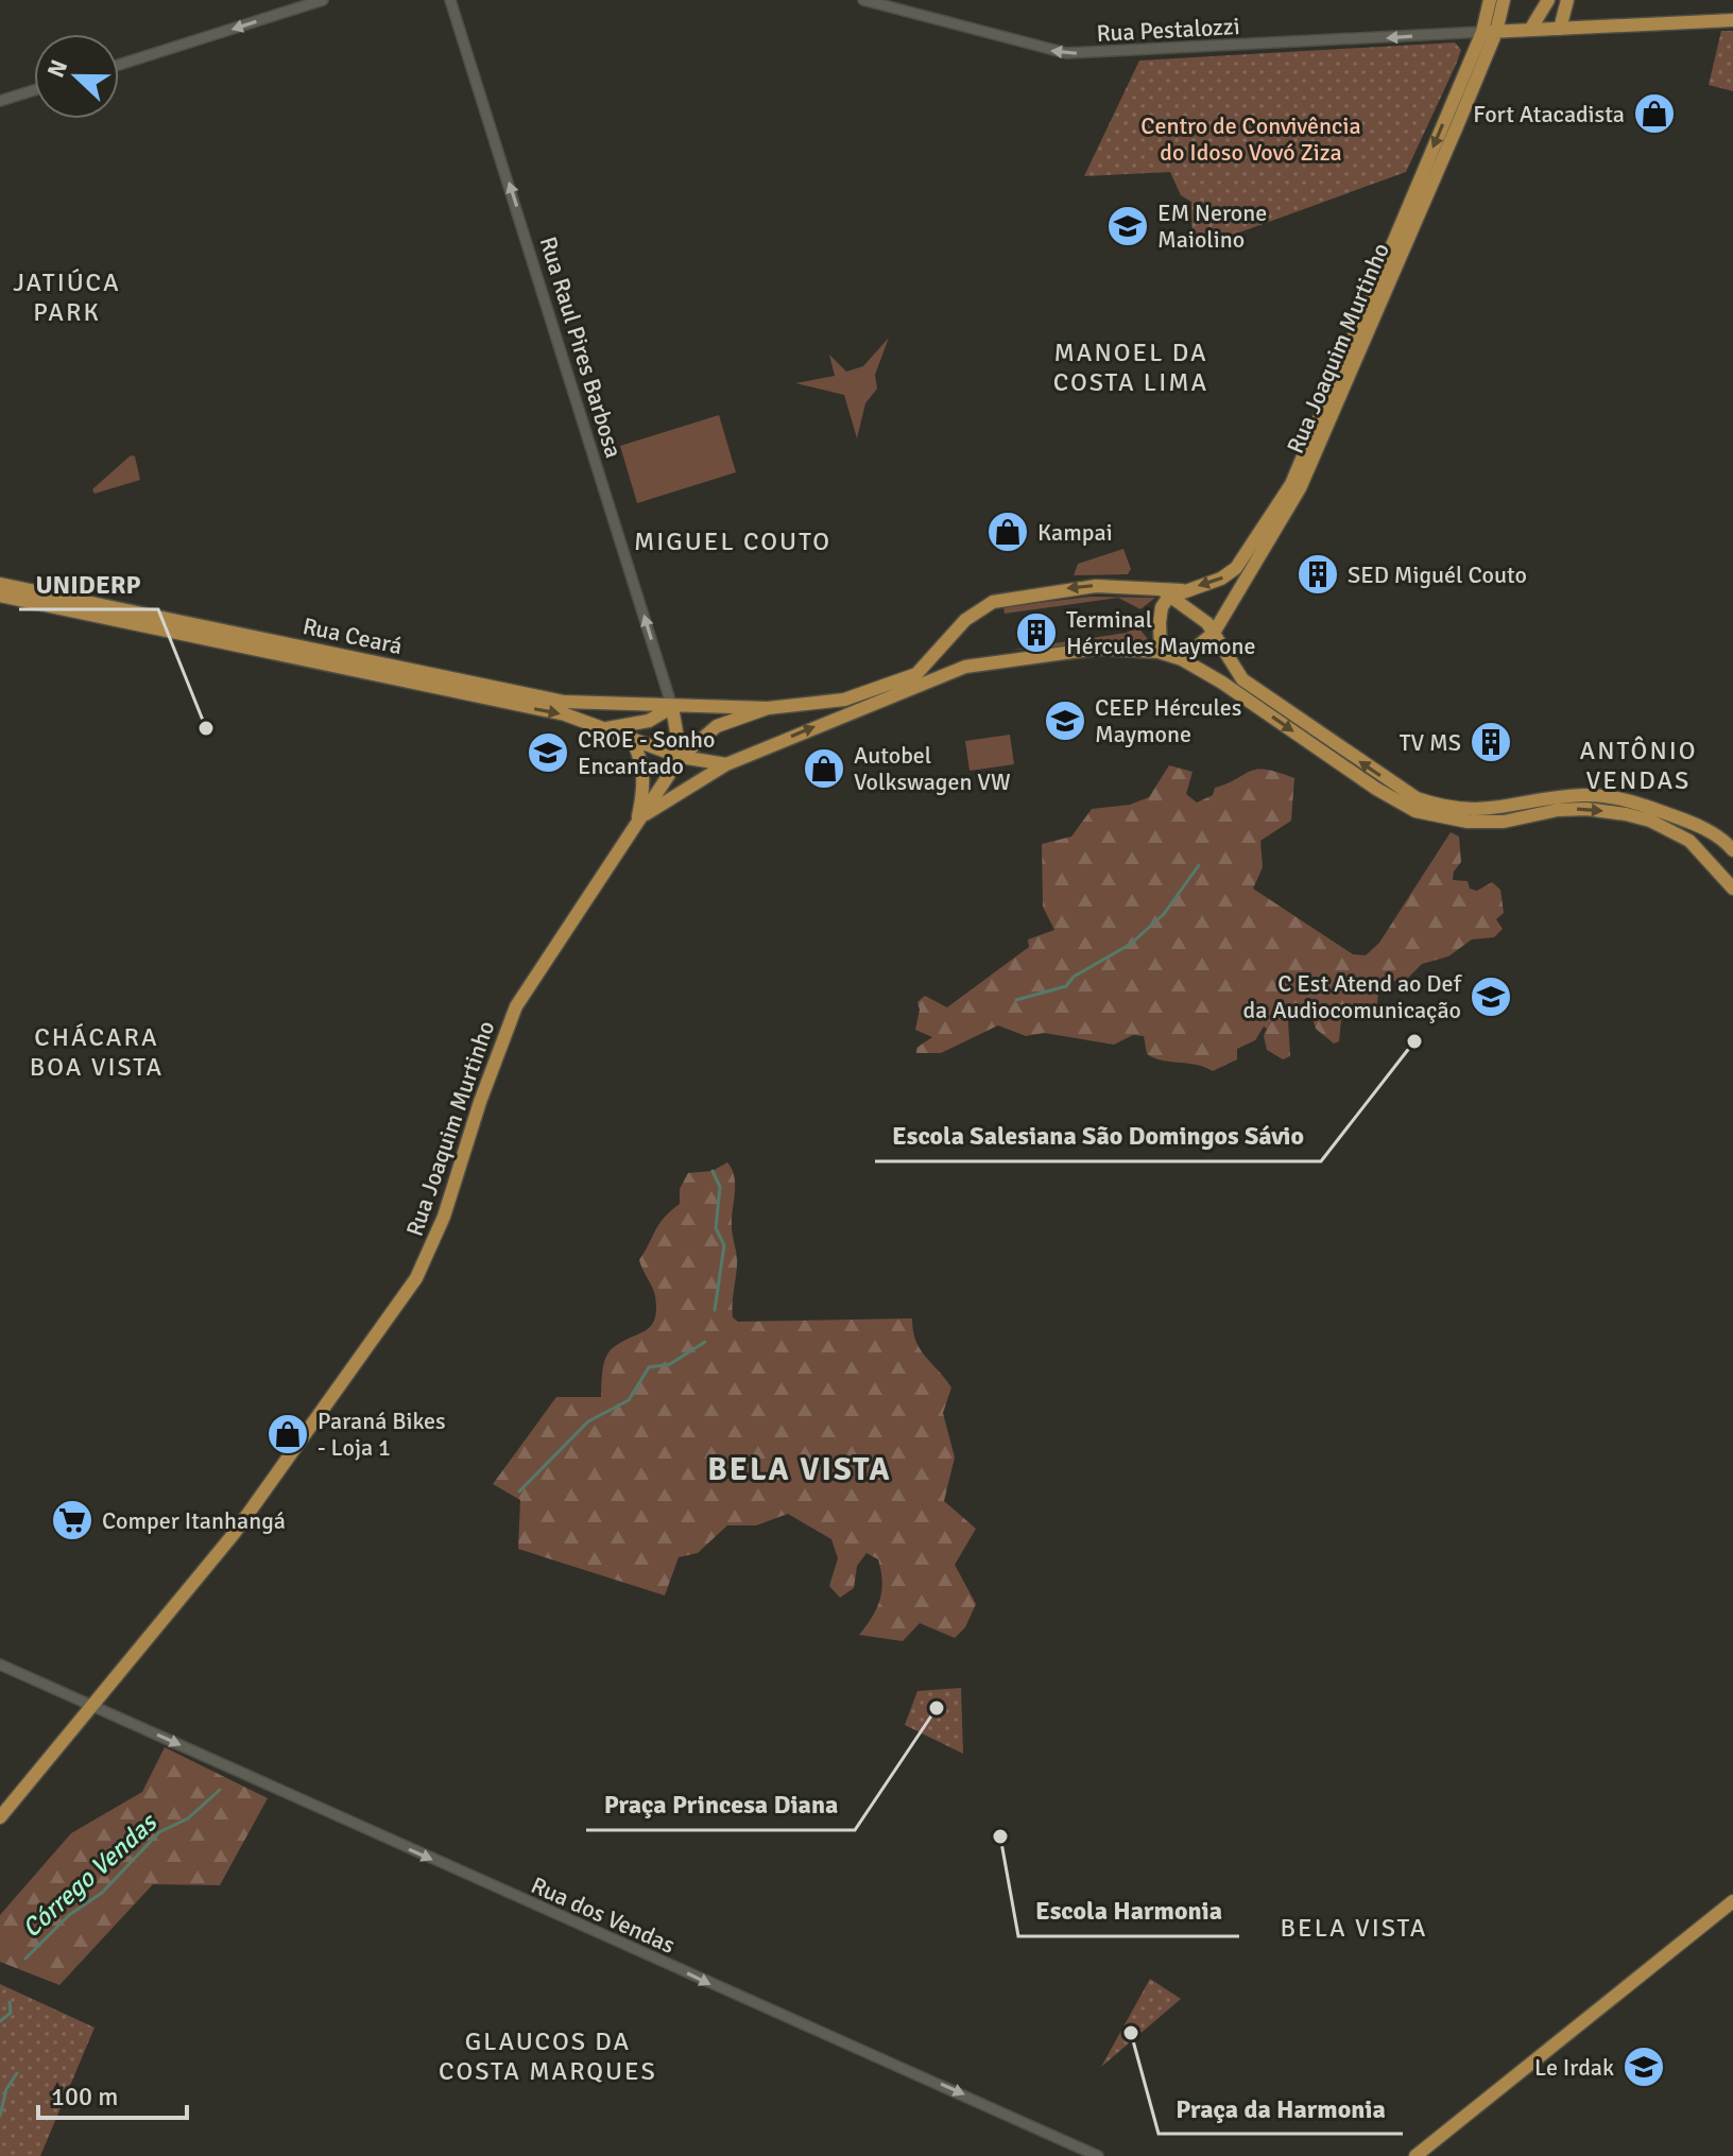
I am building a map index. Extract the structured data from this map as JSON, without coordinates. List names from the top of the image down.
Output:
{
  "streets": {
    "main road": ["Rua Joaquim Murtinho", "Rua Ceará"],
    "street": ["Rua Pestalozzi", "Rua Raul Pires Barbosa", "Rua dos Vendas"]
  },
  "crossings": [
    ["Rua Pestalozzi", "Rua Joaquim Murtinho"],
    ["Rua Raul Pires Barbosa", "Rua Ceará"],
    ["Rua Joaquim Murtinho", "Rua Ceará"],
    ["Rua Joaquim Murtinho", "Rua dos Vendas"]
  ],
  "one_way": ["Rua Pestalozzi", "Rua Raul Pires Barbosa", "Rua dos Vendas"],
  "districts": [
    "JATIÚCA PARK",
    "MANOEL DA COSTA LIMA",
    "MIGUEL COUTO",
    "ANTÔNIO VENDAS",
    "CHÁCARA BOA VISTA",
    "BELA VISTA",
    "BELA VISTA",
    "GLAUCOS DA COSTA MARQUES"
  ],
  "water": ["Córrego Vendas"],
  "parks": ["Centro de Convivência do Idoso Vovó Ziza"],
  "places": {
    "shop": [
      "Fort Atacadista",
      "Kampai",
      "Autobel Volkswagen VW",
      "Paraná Bikes - Loja 1"
    ],
    "school or university": [
      "EM Nerone Maiolino",
      "CEEP Hércules Maymone",
      "CROE - Sonho Encantado",
      "C Est Atend ao Def da Audiocomunicação",
      "Le Irdak"
    ],
    "building": ["SED Miguél Couto", "Terminal Hércules Maymone", "TV MS"],
    "other": [
      "UNIDERP",
      "Escola Salesiana São Domingos Sávio",
      "Praça Princesa Diana",
      "Escola Harmonia",
      "Praça da Harmonia"
    ],
    "supermarket": ["Comper Itanhangá"]
  },
  "scale_bar": "100 m",
  "north": "left"
}
